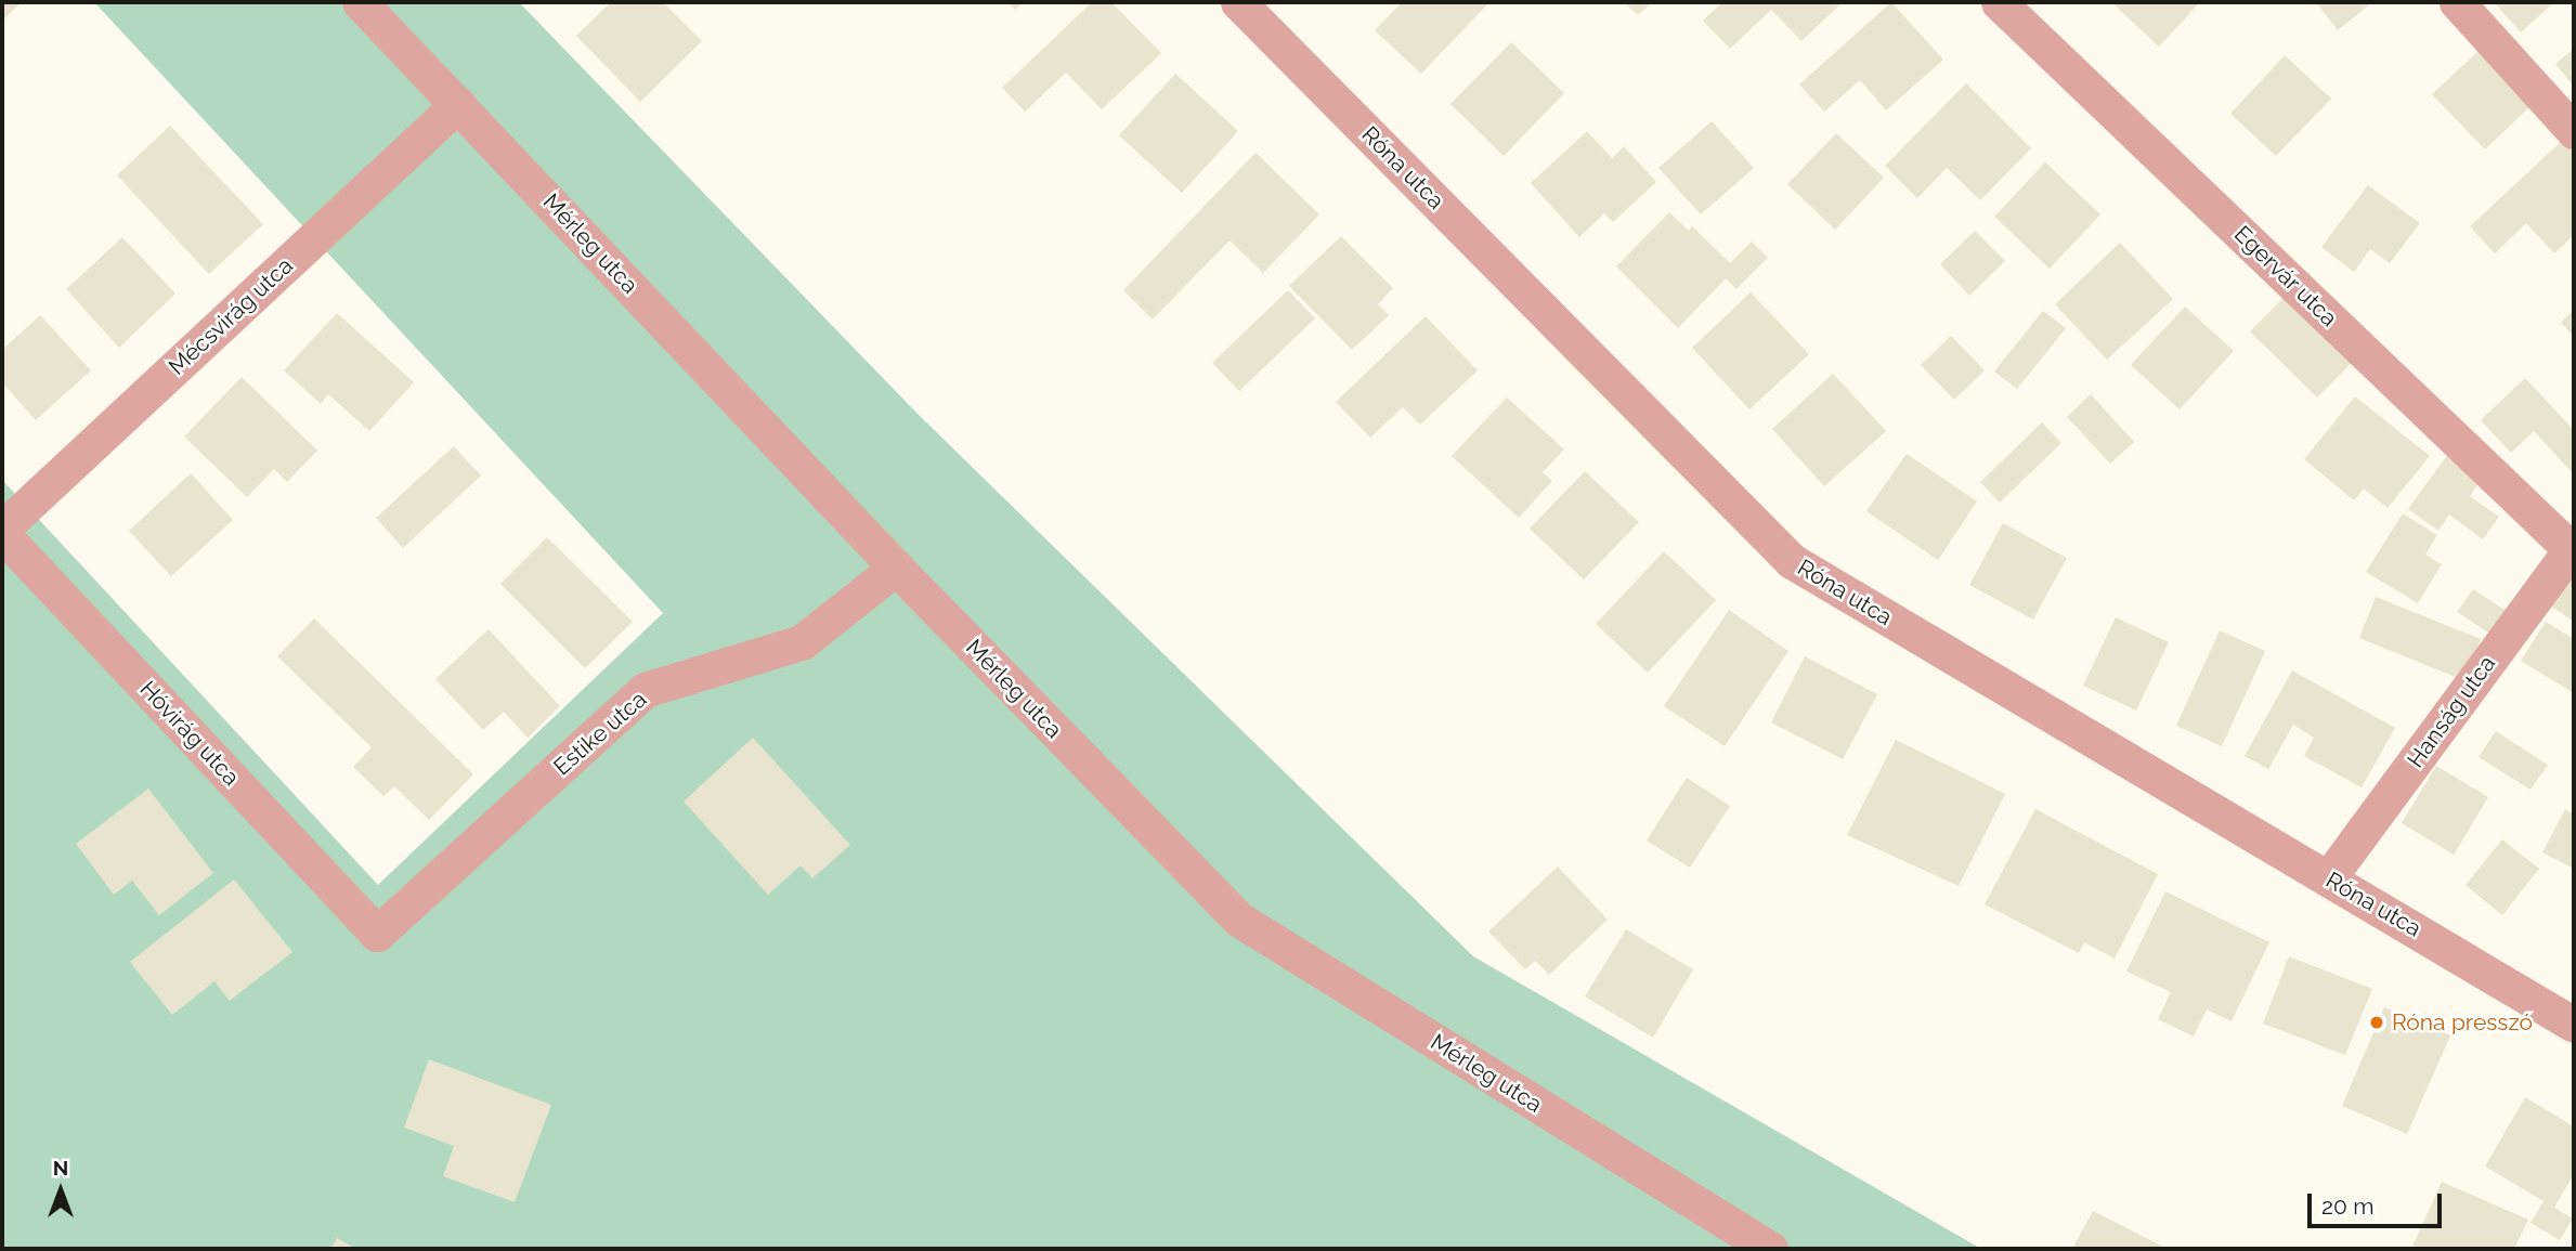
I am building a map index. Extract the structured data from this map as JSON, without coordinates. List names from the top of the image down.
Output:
{
  "streets": {
    "street": [
      "Róna utca",
      "Mérleg utca",
      "Egervár utca",
      "Mécsvirág utca",
      "Hanság utca",
      "Hóvirág utca",
      "Estike utca"
    ]
  },
  "crossings": [
    ["Róna utca", "Hanság utca"],
    ["Mérleg utca", "Mécsvirág utca"],
    ["Mérleg utca", "Estike utca"],
    ["Egervár utca", "Hanság utca"],
    ["Mécsvirág utca", "Hóvirág utca"],
    ["Hóvirág utca", "Estike utca"]
  ],
  "places": ["Róna presszó"],
  "scale_bar": "20 m",
  "north": "top"
}
